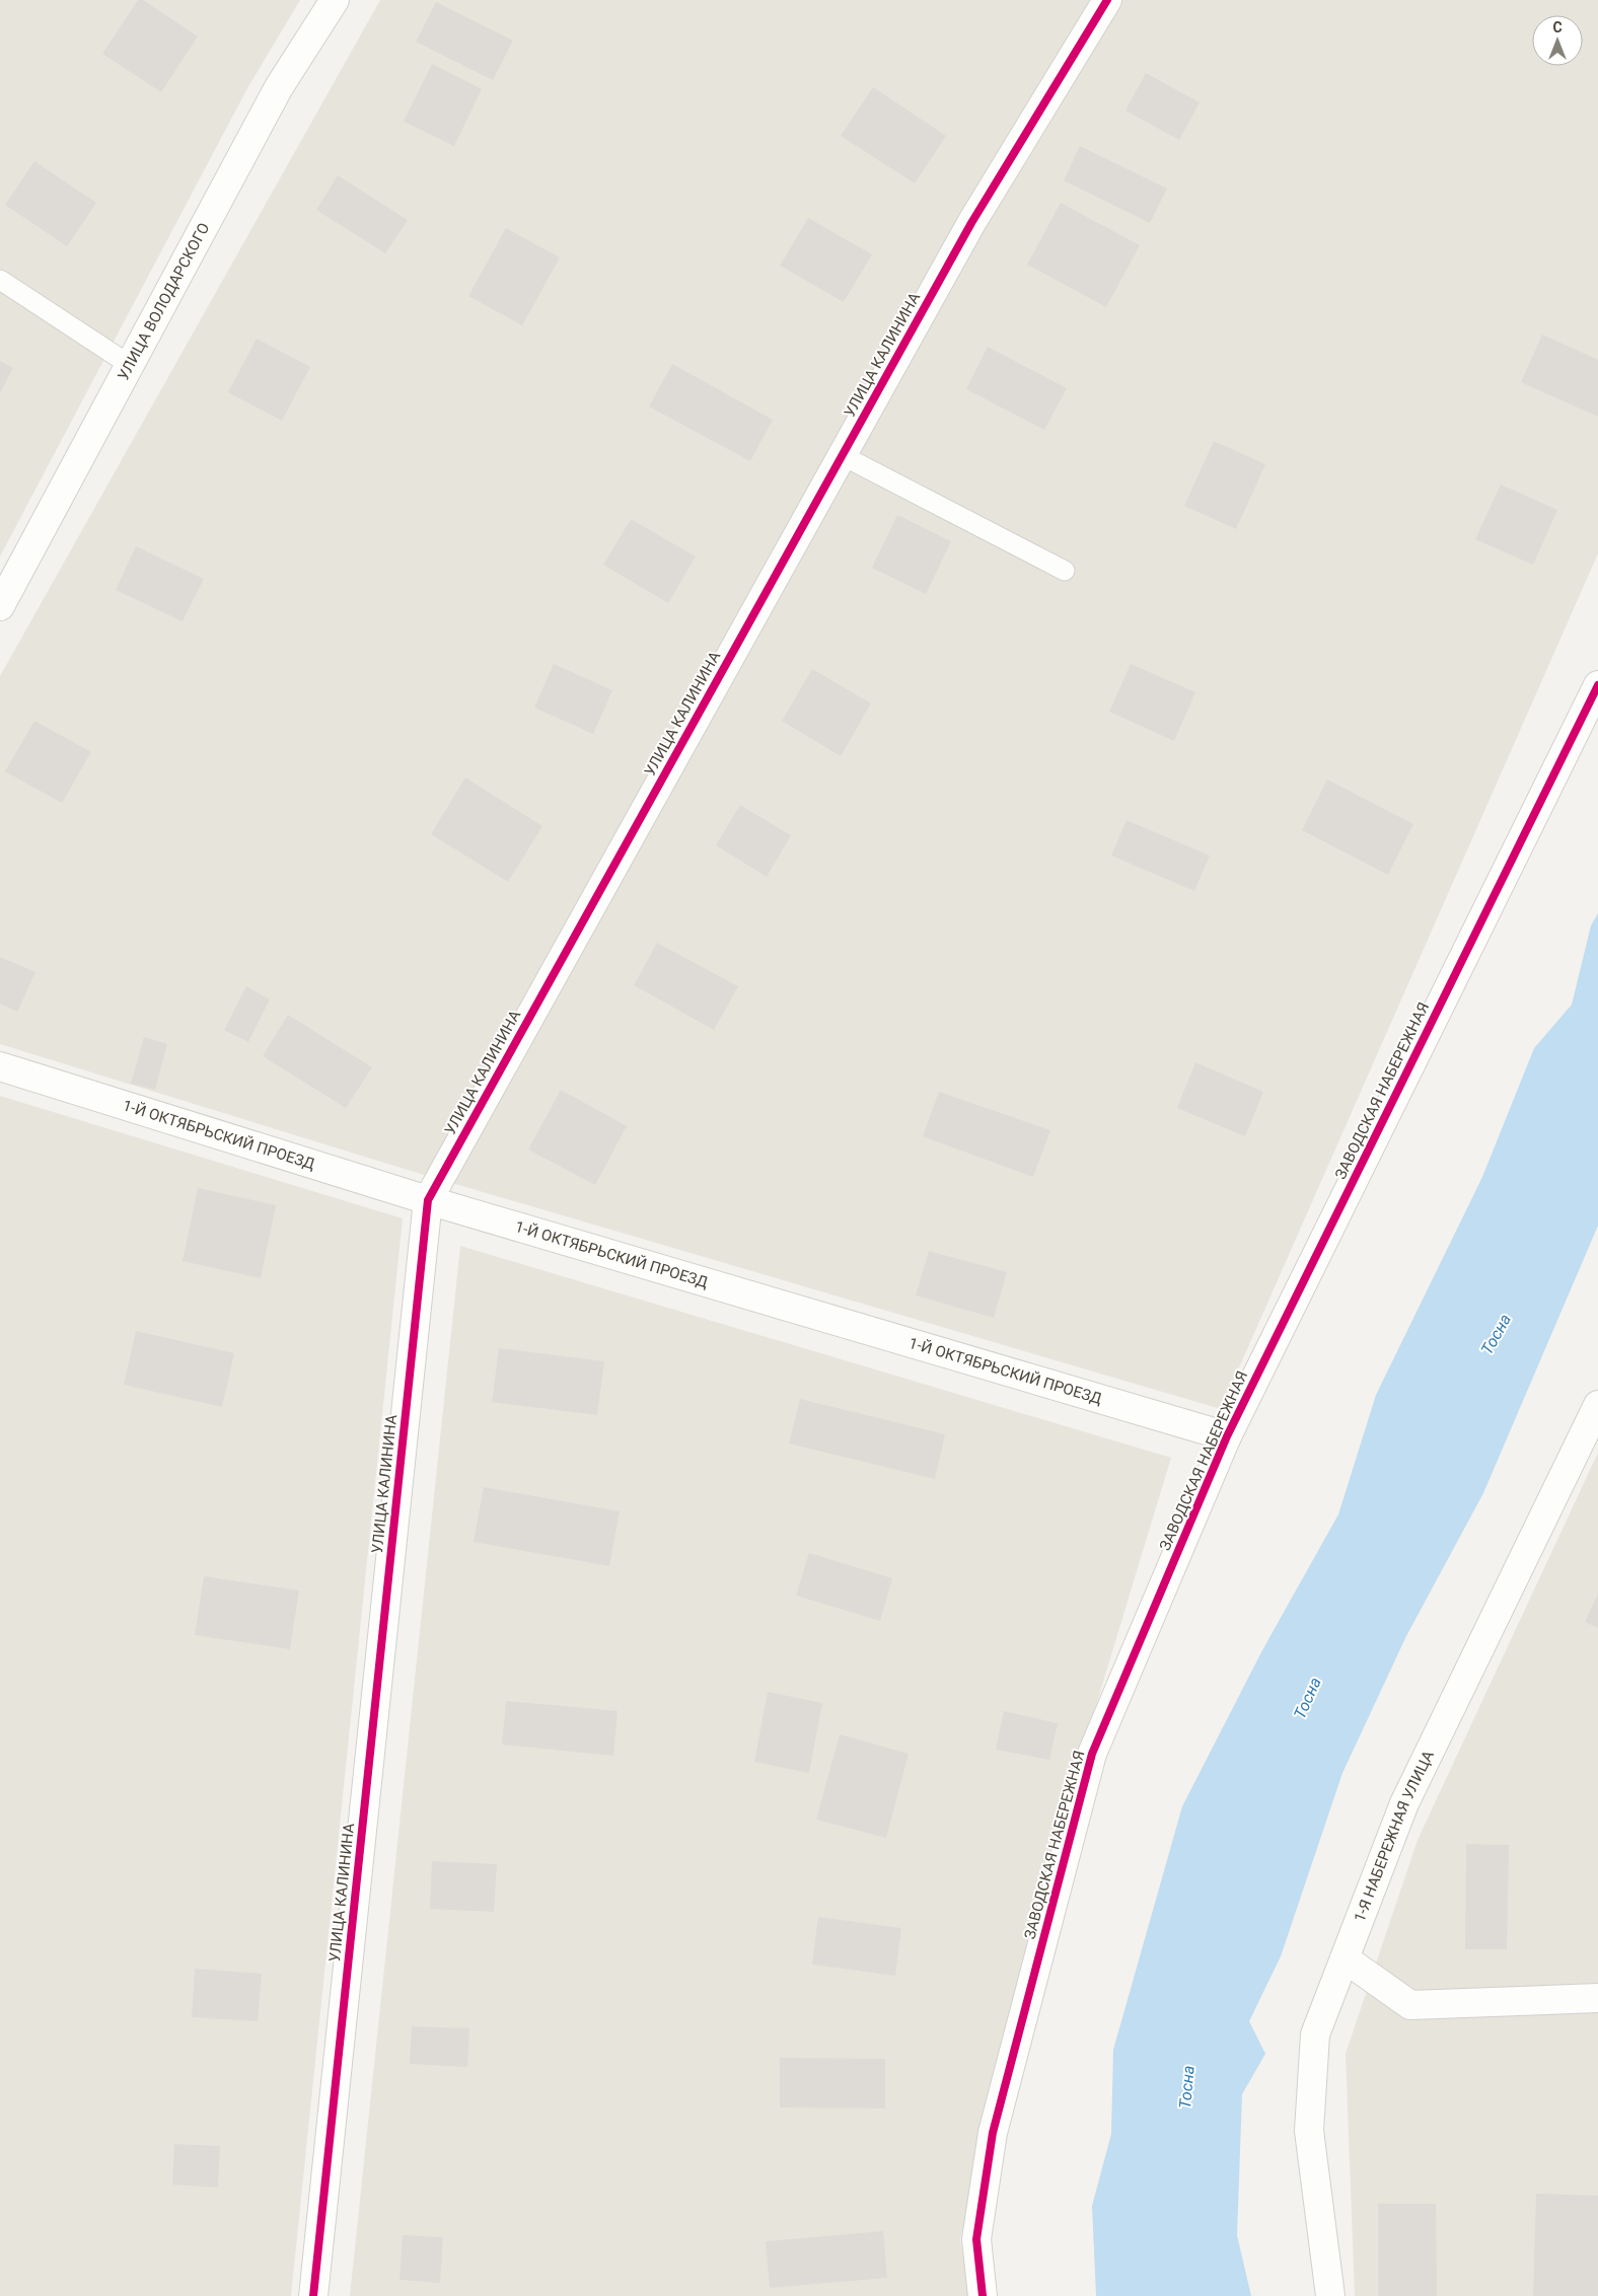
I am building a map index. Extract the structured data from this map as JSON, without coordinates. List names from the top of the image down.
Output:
{
  "streets": {
    "street": [
      "УЛИЦА ВОЛОДАРСКОГО",
      "УЛИЦА КАЛИНИНА",
      "ЗАВОДСКАЯ НАБЕРЕЖНАЯ",
      "1-Й ОКТЯБРЬСКИЙ ПРОЕЗД",
      "1-Я НАБЕРЕЖНАЯ УЛИЦА"
    ]
  },
  "crossings": [
    ["УЛИЦА КАЛИНИНА", "1-Й ОКТЯБРЬСКИЙ ПРОЕЗД"],
    ["ЗАВОДСКАЯ НАБЕРЕЖНАЯ", "1-Й ОКТЯБРЬСКИЙ ПРОЕЗД"]
  ],
  "water": ["Тосна"],
  "north": "top"
}
